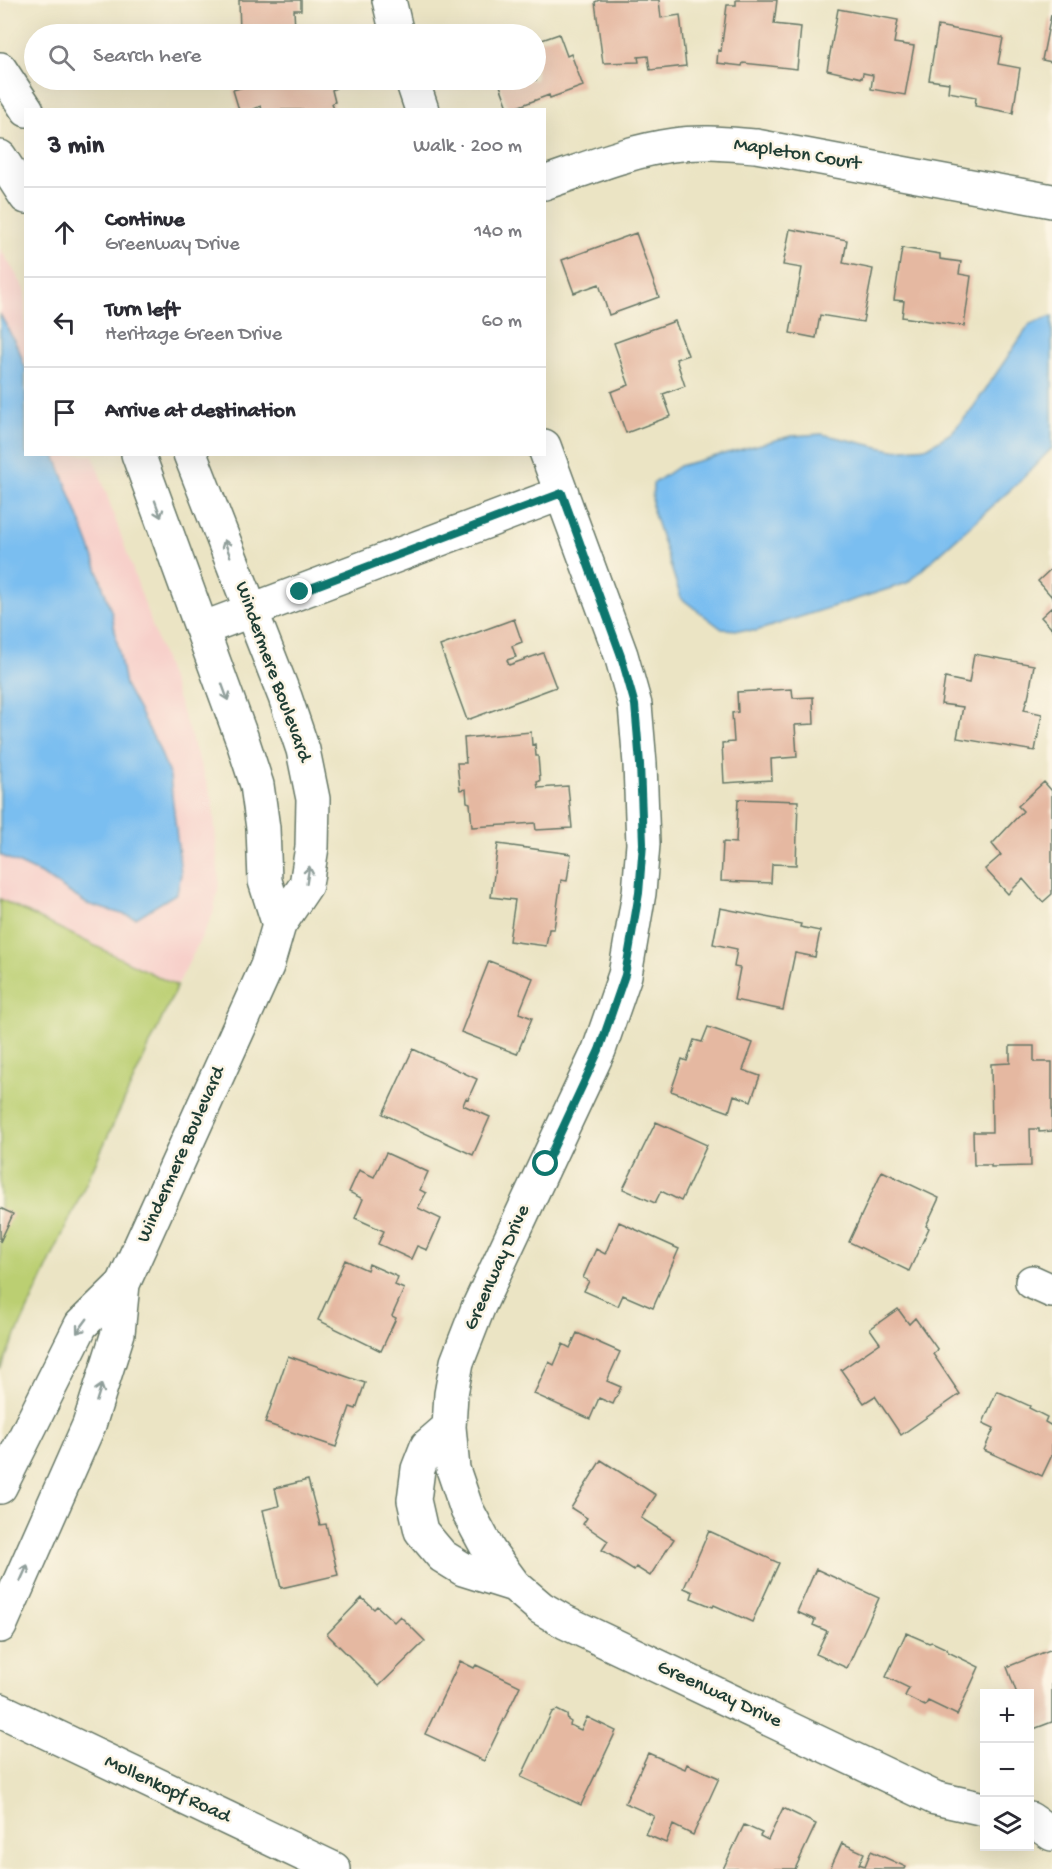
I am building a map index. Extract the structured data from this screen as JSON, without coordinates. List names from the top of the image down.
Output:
{
  "streets": {
    "street": [
      "Mapleton Court",
      "Windermere Boulevard",
      "Greenway Drive",
      "Mollenkopf Road"
    ]
  },
  "page": {
    "search": "Search here",
    "heading": ["3 min", "Walk · 200 m"],
    "list": [
      ["Continue", "Greenway Drive", "140 m"],
      ["Turn left", "Heritage Green Drive", "60 m"],
      "Arrive at destination"
    ],
    "map_buttons": ["+", "−"]
  }
}
